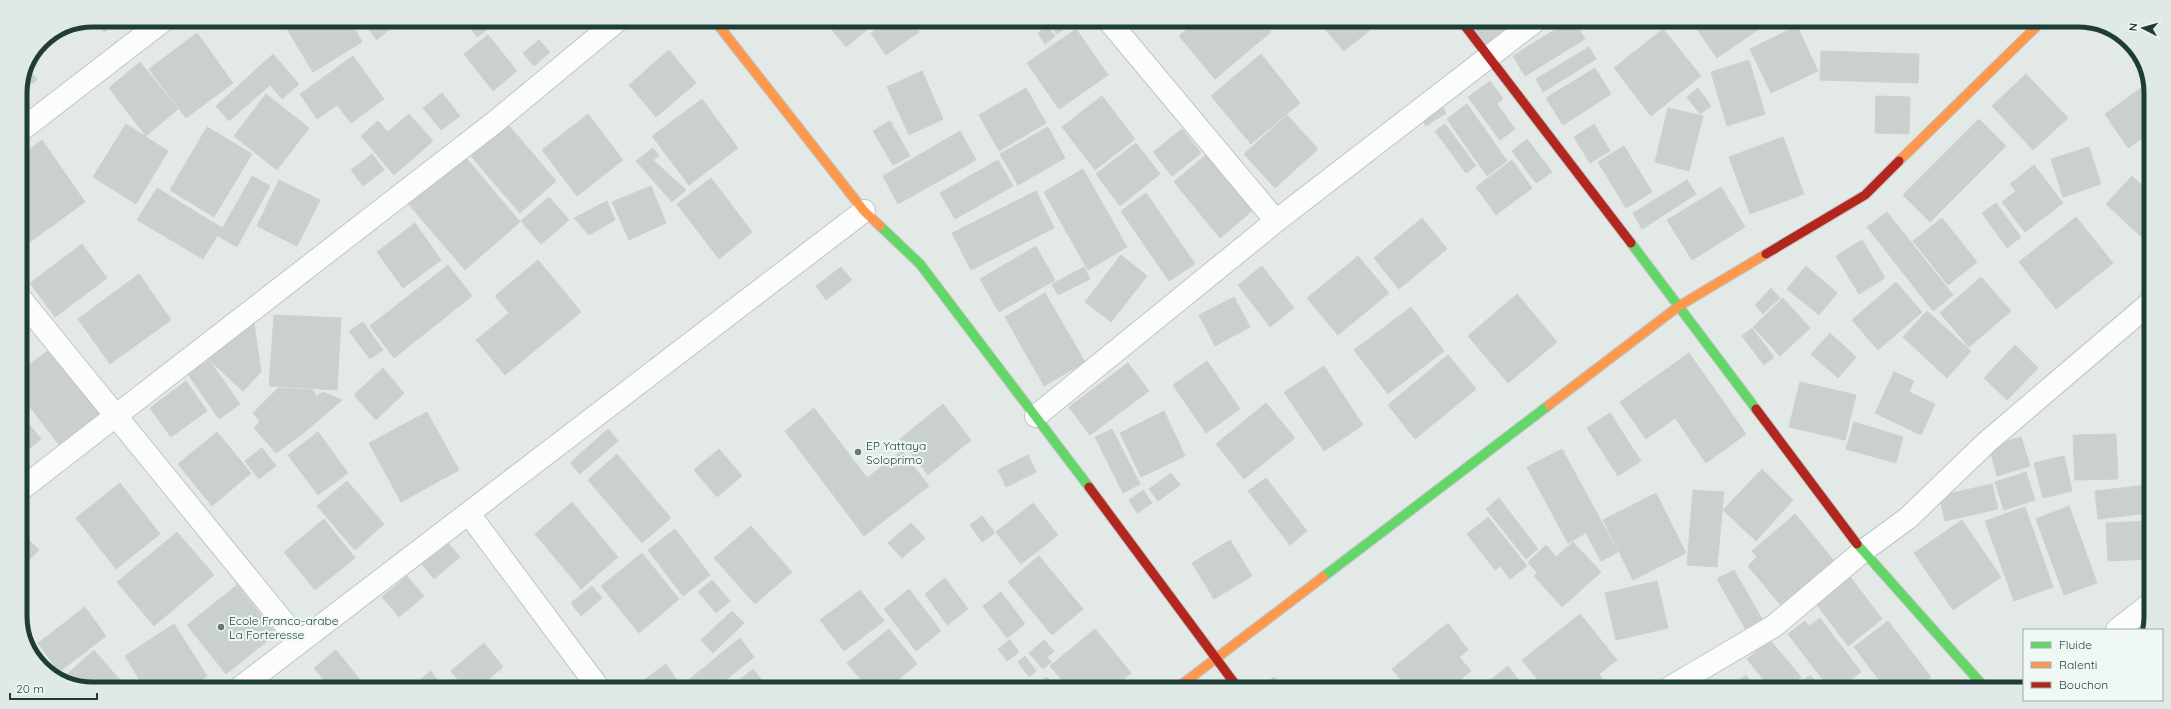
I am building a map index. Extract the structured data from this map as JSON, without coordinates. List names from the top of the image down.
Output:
{
  "places": ["EP Yattaya Soloprimo", "Ecole Franco-arabe La Forteresse"],
  "legend": ["Fluide", "Ralenti", "Bouchon"],
  "scale_bar": "20 m",
  "north": "left"
}
